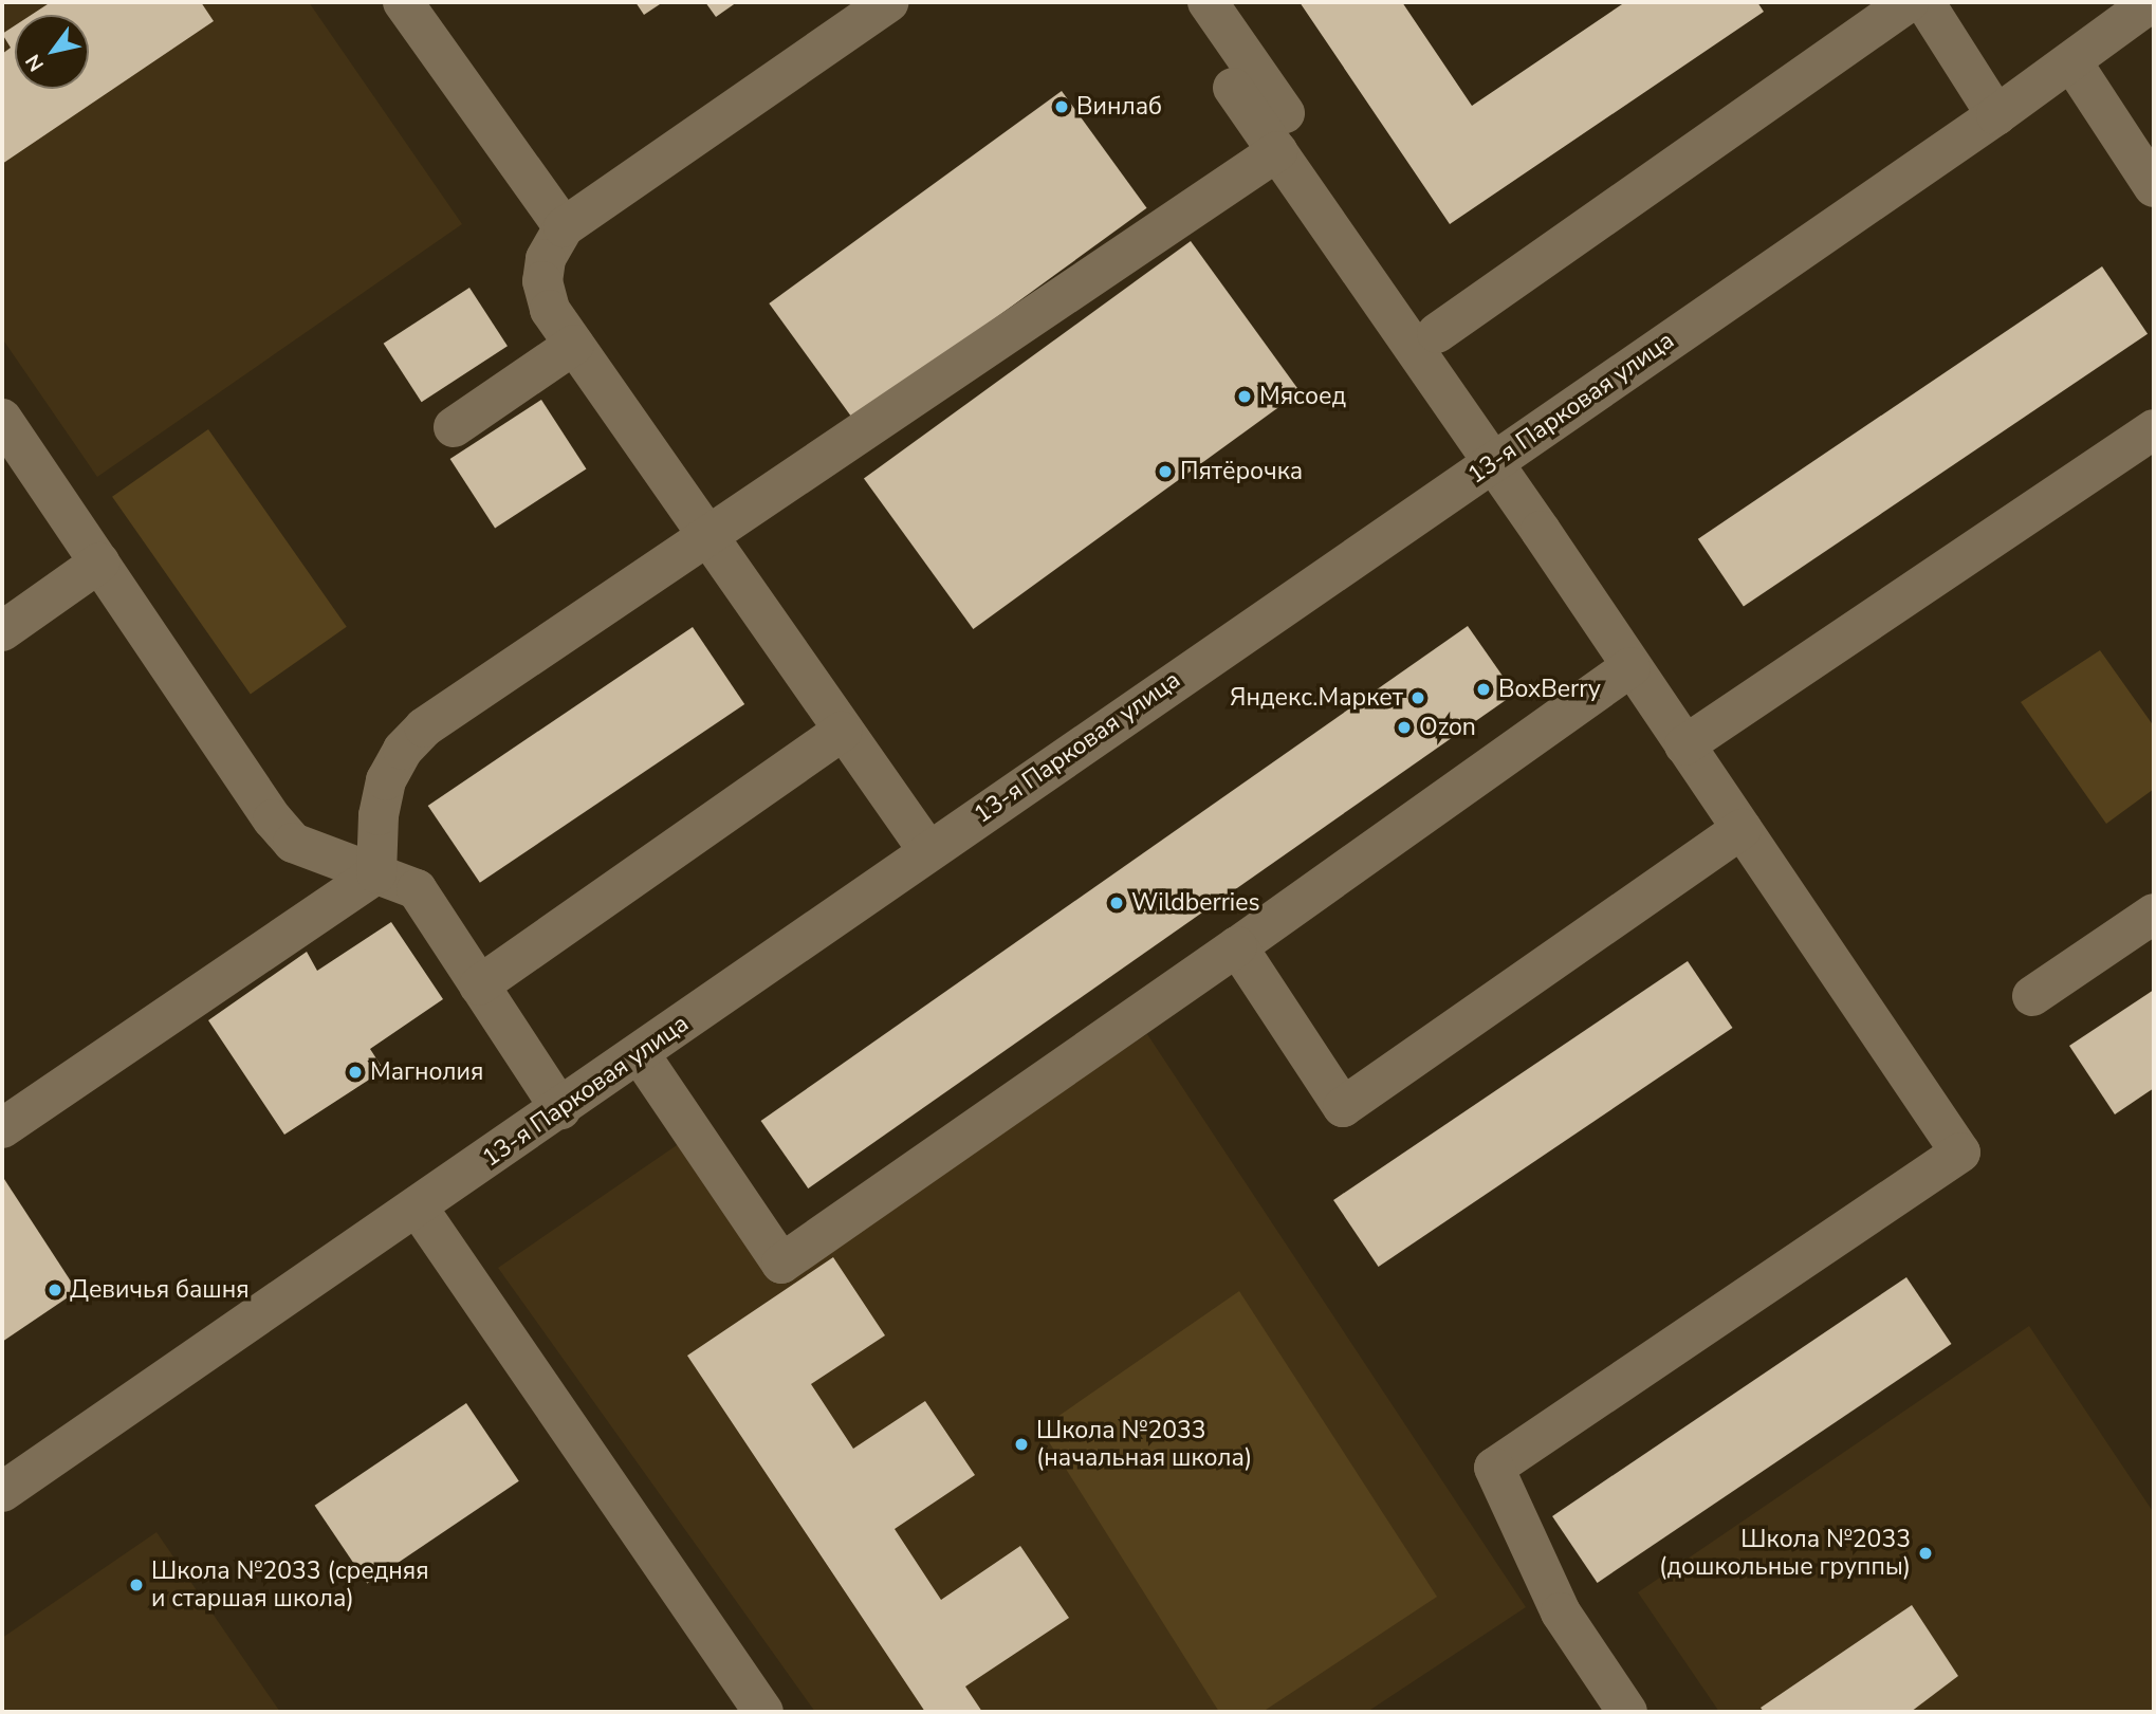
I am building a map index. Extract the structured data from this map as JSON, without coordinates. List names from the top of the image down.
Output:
{
  "streets": {
    "street": ["13-я Парковая улица"]
  },
  "places": [
    "Винлаб",
    "Мясоед",
    "Пятёрочка",
    "BoxBerry",
    "Яндекс.Маркет",
    "Ozon",
    "Wildberries",
    "Магнолия",
    "Девичья башня",
    "Школа №2033 (начальная школа)",
    "Школа №2033 (дошкольные группы)",
    "Школа №2033 (средняя и старшая школа)"
  ],
  "north": "bottom left"
}
